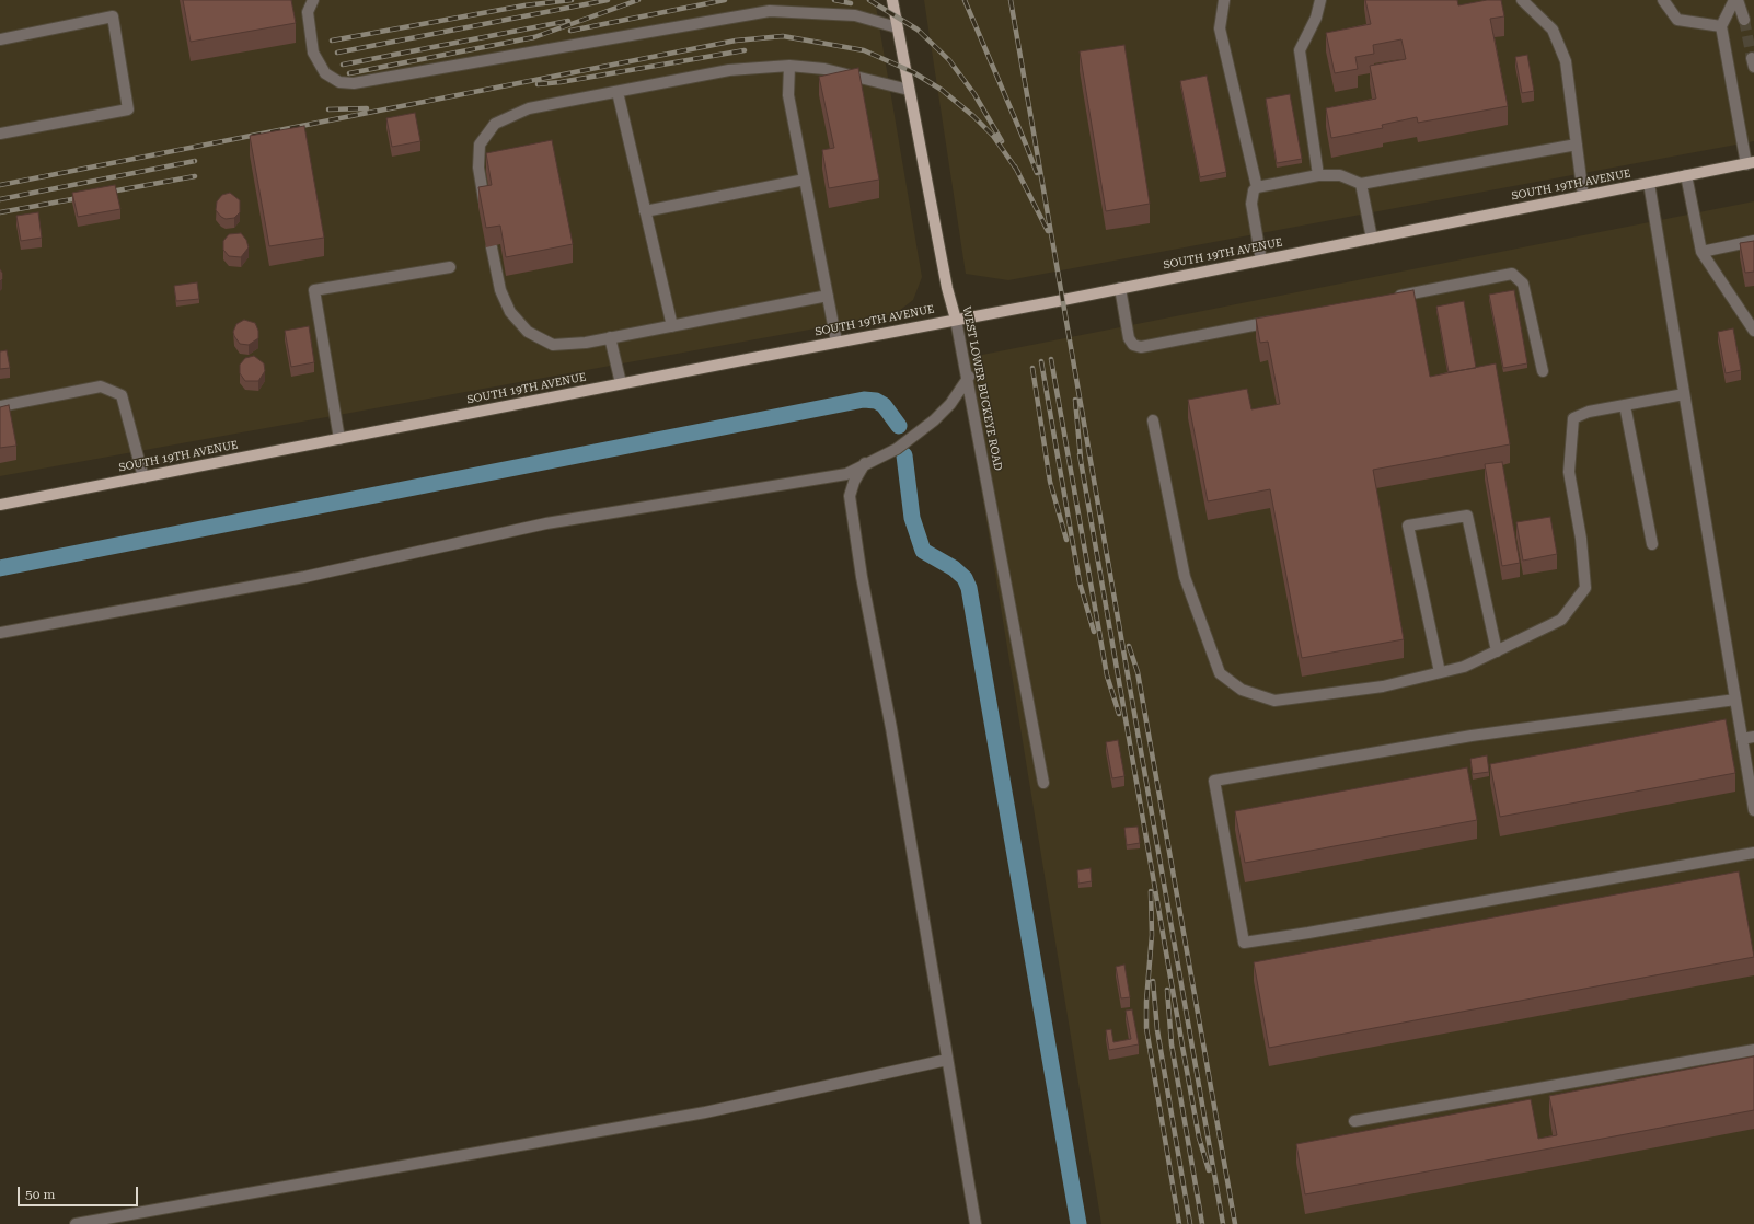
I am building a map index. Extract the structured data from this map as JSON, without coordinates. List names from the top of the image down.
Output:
{
  "streets": {
    "main road": ["SOUTH 19TH AVENUE", "WEST LOWER BUCKEYE ROAD"]
  },
  "crossings": [
    ["SOUTH 19TH AVENUE", "WEST LOWER BUCKEYE ROAD"]
  ],
  "scale_bar": "50 m"
}
